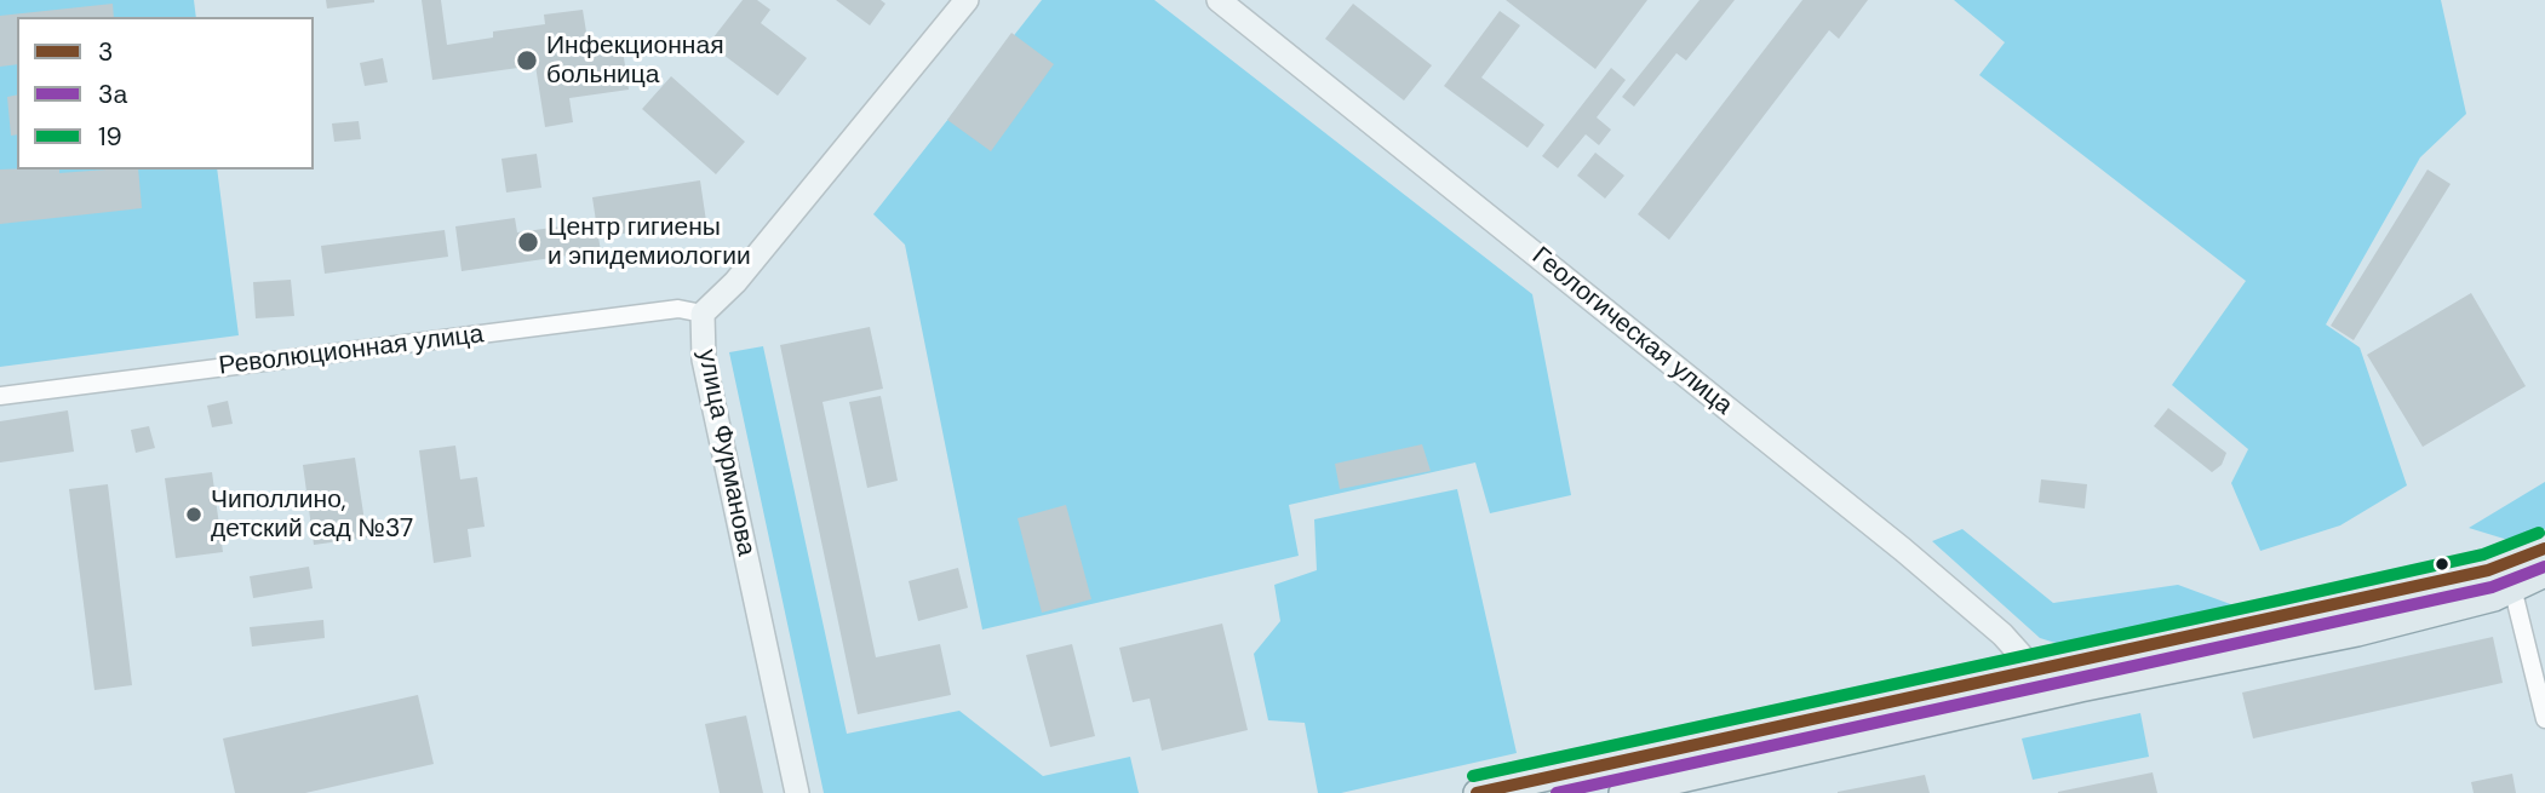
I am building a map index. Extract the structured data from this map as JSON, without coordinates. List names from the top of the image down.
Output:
{
  "streets": {
    "main road": ["Геологическая улица", "улица Фурманова"],
    "street": ["Революционная улица"]
  },
  "crossings": [
    ["Революционная улица", "улица Фурманова"]
  ],
  "places": ["Инфекционная больница", "Центр гигиены и эпидемиологии", "Чиполлино, детский сад №37"],
  "lines": ["transit line 19", "transit line 3", "transit line 3а"],
  "legend": ["3", "3а", "19"]
}
